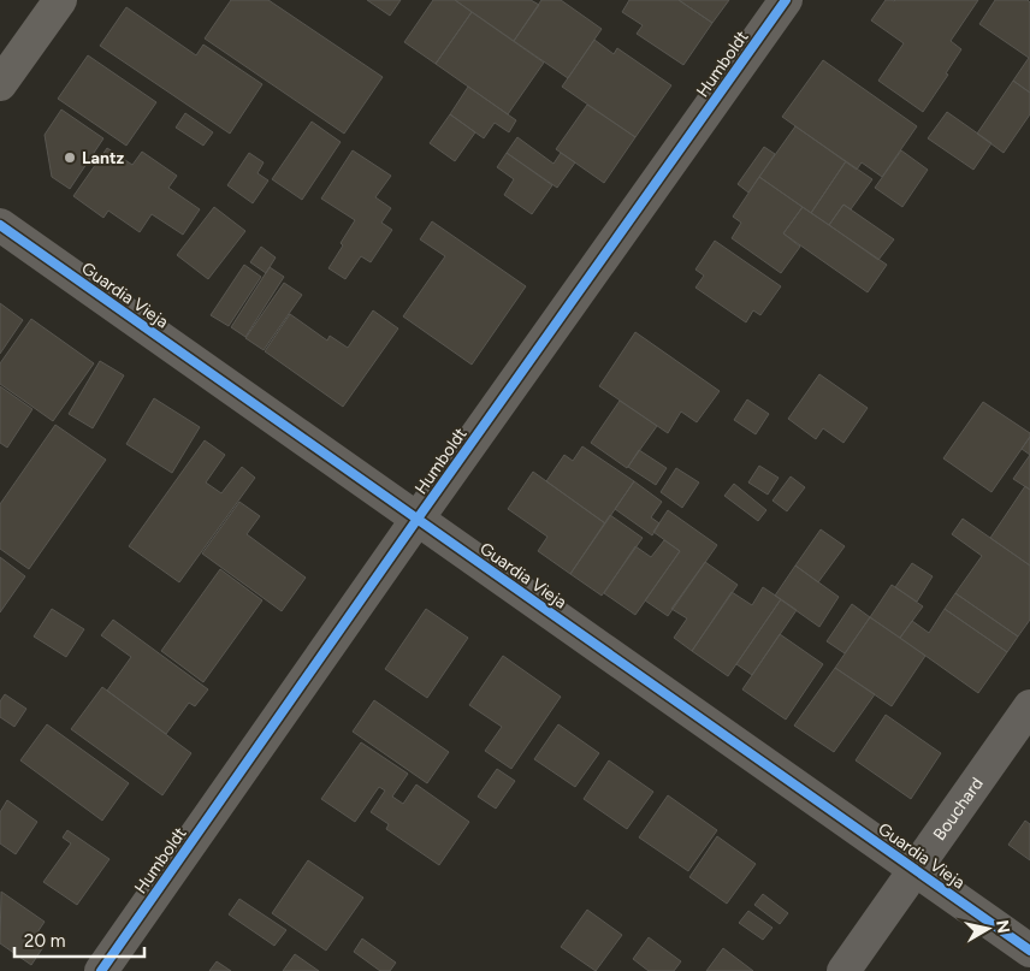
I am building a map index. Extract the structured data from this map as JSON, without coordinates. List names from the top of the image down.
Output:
{
  "streets": {
    "street": ["Humboldt", "Guardia Vieja", "Bouchard"]
  },
  "crossings": [
    ["Humboldt", "Guardia Vieja"],
    ["Guardia Vieja", "Bouchard"]
  ],
  "places": ["Lantz"],
  "scale_bar": "20 m",
  "north": "right"
}
